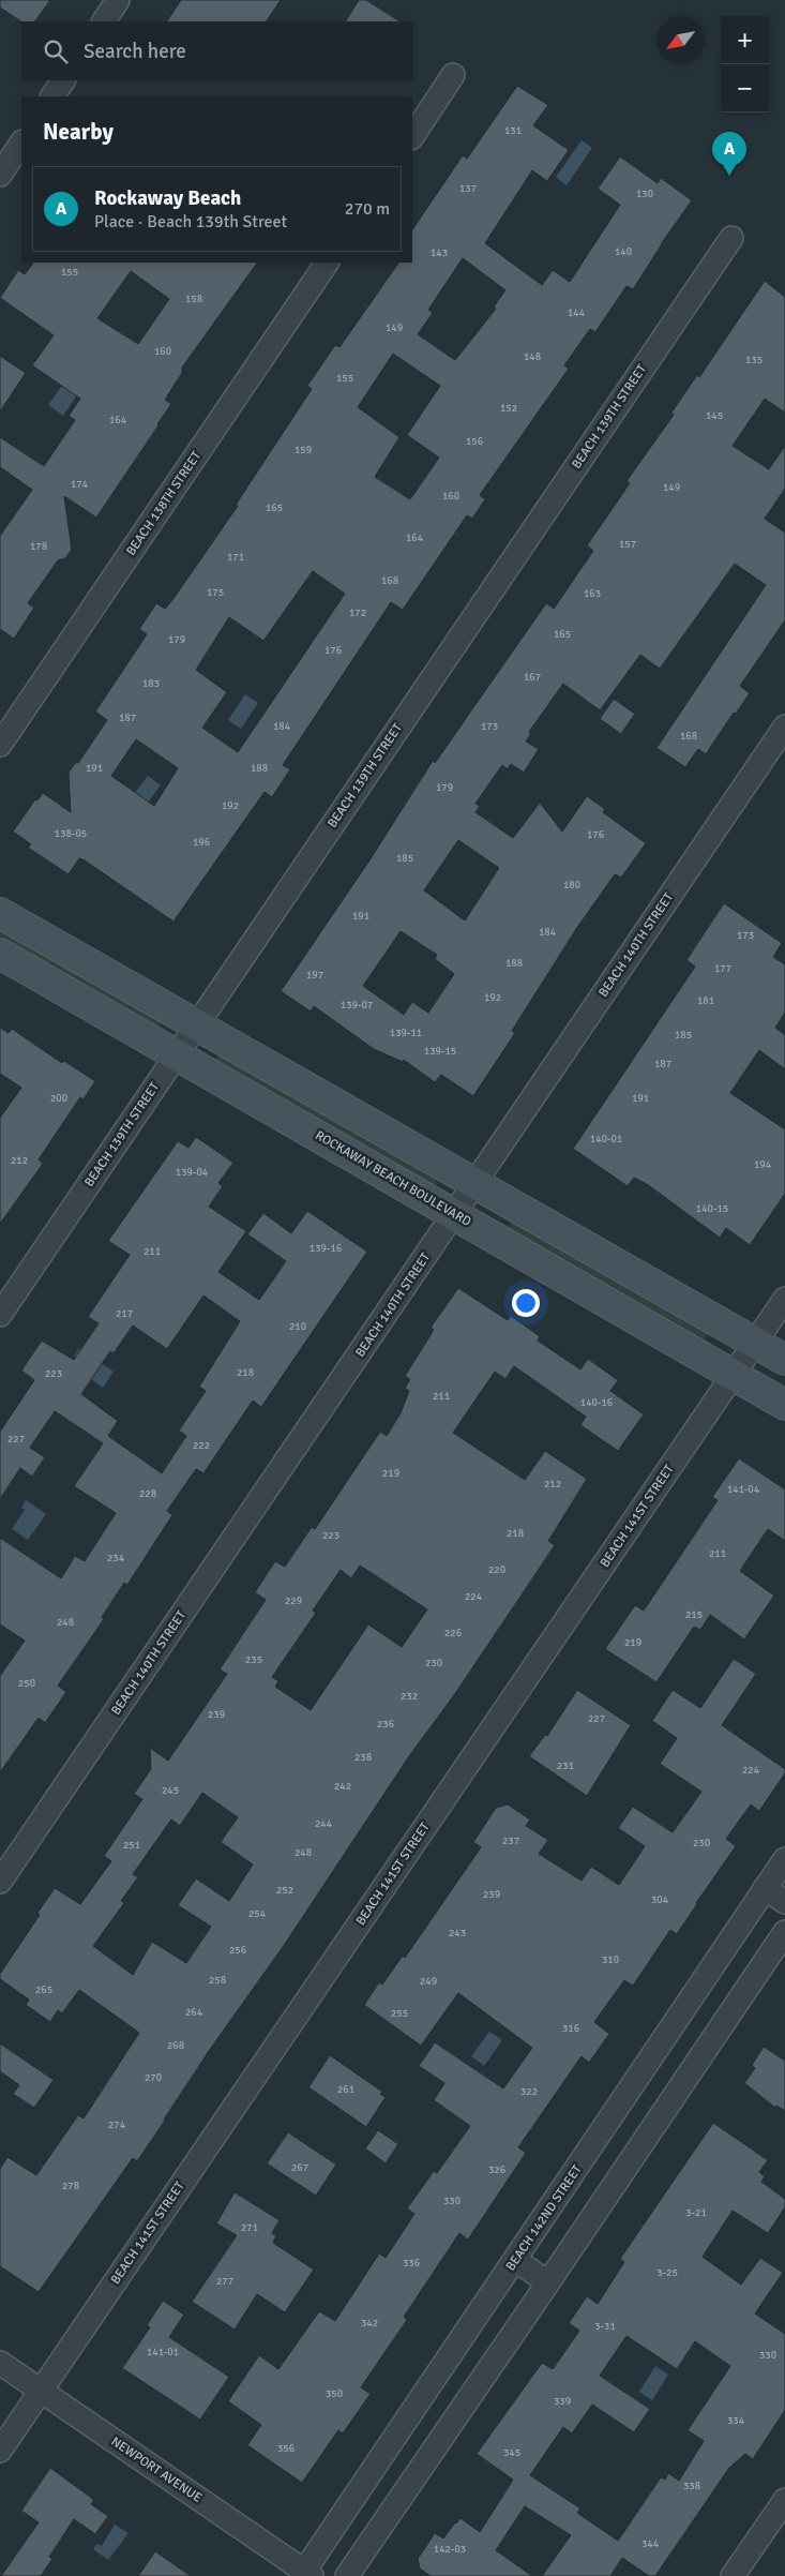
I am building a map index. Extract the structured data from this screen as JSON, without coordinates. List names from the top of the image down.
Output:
{
  "streets": {
    "street": [
      "BEACH 139TH STREET",
      "BEACH 138TH STREET",
      "BEACH 140TH STREET",
      "ROCKAWAY BEACH BOULEVARD",
      "BEACH 141ST STREET",
      "BEACH 142ND STREET",
      "NEWPORT AVENUE"
    ]
  },
  "crossings": [
    ["BEACH 139TH STREET", "ROCKAWAY BEACH BOULEVARD"],
    ["BEACH 140TH STREET", "ROCKAWAY BEACH BOULEVARD"],
    ["ROCKAWAY BEACH BOULEVARD", "BEACH 141ST STREET"],
    ["BEACH 141ST STREET", "NEWPORT AVENUE"],
    ["BEACH 142ND STREET", "NEWPORT AVENUE"]
  ],
  "house_numbers": [
    "131",
    "137",
    "130",
    "140",
    "143",
    "155",
    "158",
    "144",
    "149",
    "160",
    "148",
    "135",
    "155",
    "152",
    "145",
    "164",
    "156",
    "159",
    "174",
    "149",
    "160",
    "165",
    "164",
    "157",
    "178",
    "171",
    "168",
    "175",
    "163",
    "172",
    "165",
    "179",
    "176",
    "167",
    "183",
    "187",
    "184",
    "173",
    "168",
    "191",
    "188",
    "179",
    "192",
    "138-05",
    "176",
    "196",
    "185",
    "180",
    "191",
    "184",
    "173",
    "188",
    "177",
    "197",
    "192",
    "181",
    "139-07",
    "139-11",
    "185",
    "139-15",
    "187",
    "200",
    "191",
    "140-01",
    "212",
    "194",
    "139-04",
    "140-15",
    "139-16",
    "211",
    "217",
    "210",
    "218",
    "223",
    "211",
    "140-16",
    "227",
    "222",
    "219",
    "212",
    "141-04",
    "228",
    "218",
    "223",
    "211",
    "234",
    "220",
    "224",
    "229",
    "215",
    "248",
    "226",
    "219",
    "235",
    "230",
    "250",
    "232",
    "239",
    "227",
    "236",
    "238",
    "231",
    "224",
    "242",
    "245",
    "244",
    "237",
    "230",
    "251",
    "248",
    "252",
    "239",
    "304",
    "254",
    "243",
    "256",
    "310",
    "258",
    "249",
    "265",
    "264",
    "255",
    "316",
    "268",
    "270",
    "261",
    "322",
    "274",
    "267",
    "326",
    "278",
    "330",
    "3-21",
    "271",
    "336",
    "3-25",
    "277",
    "342",
    "3-31",
    "141-01",
    "330",
    "350",
    "339",
    "334",
    "356",
    "345",
    "338",
    "344",
    "142-03"
  ],
  "north": "bottom left",
  "page": {
    "map_buttons": ["+", "−"],
    "search": "Search here",
    "heading": "Nearby",
    "pins": "A",
    "list": [
      {
        "mark": "A",
        "name": "Rockaway Beach",
        "note": "Place · Beach 139th Street",
        "value": "270 m"
      }
    ]
  }
}
